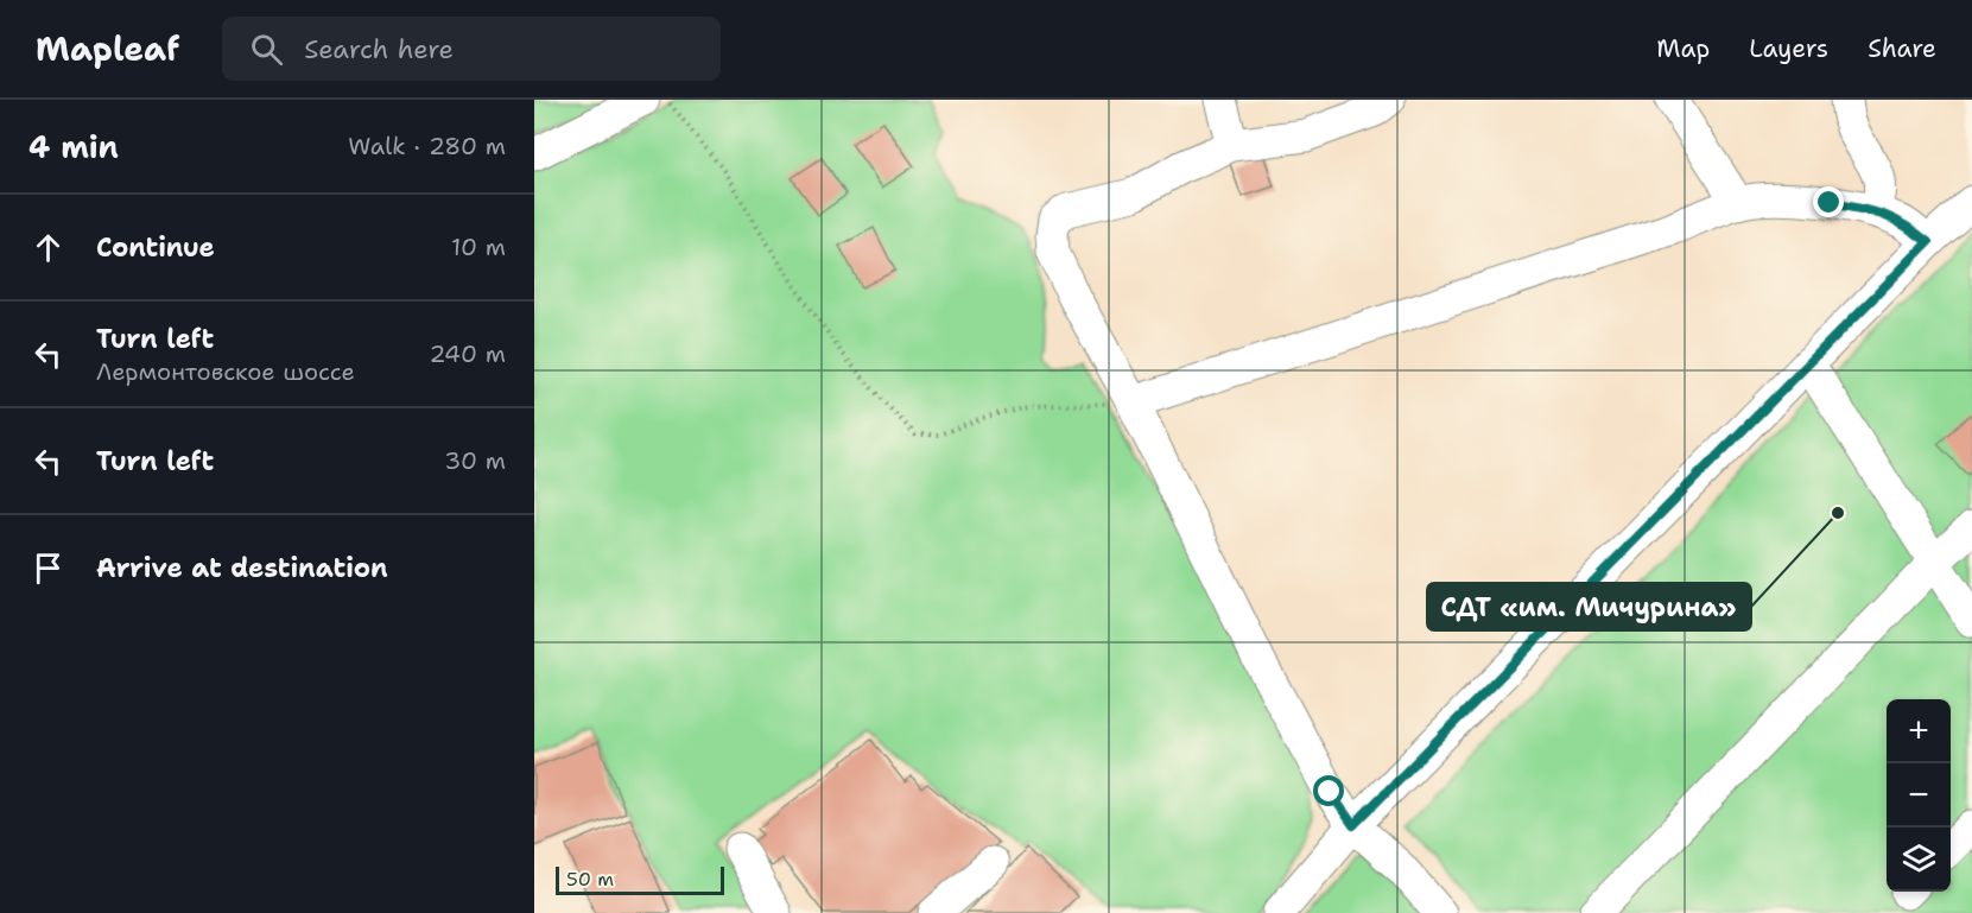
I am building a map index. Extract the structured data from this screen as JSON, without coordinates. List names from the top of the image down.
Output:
{
  "places": ["СДТ «им. Мичурина»"],
  "scale_bar": "50 m",
  "page": {
    "header": "Mapleaf",
    "search": "Search here",
    "nav": ["Map", "Layers", "Share"],
    "heading": ["4 min", "Walk · 280 m"],
    "list": [
      ["Continue", "10 m"],
      ["Turn left", "Лермонтовское шоссе", "240 m"],
      ["Turn left", "30 m"],
      "Arrive at destination"
    ],
    "map_buttons": ["+", "−"],
    "scale": "50 m"
  }
}
